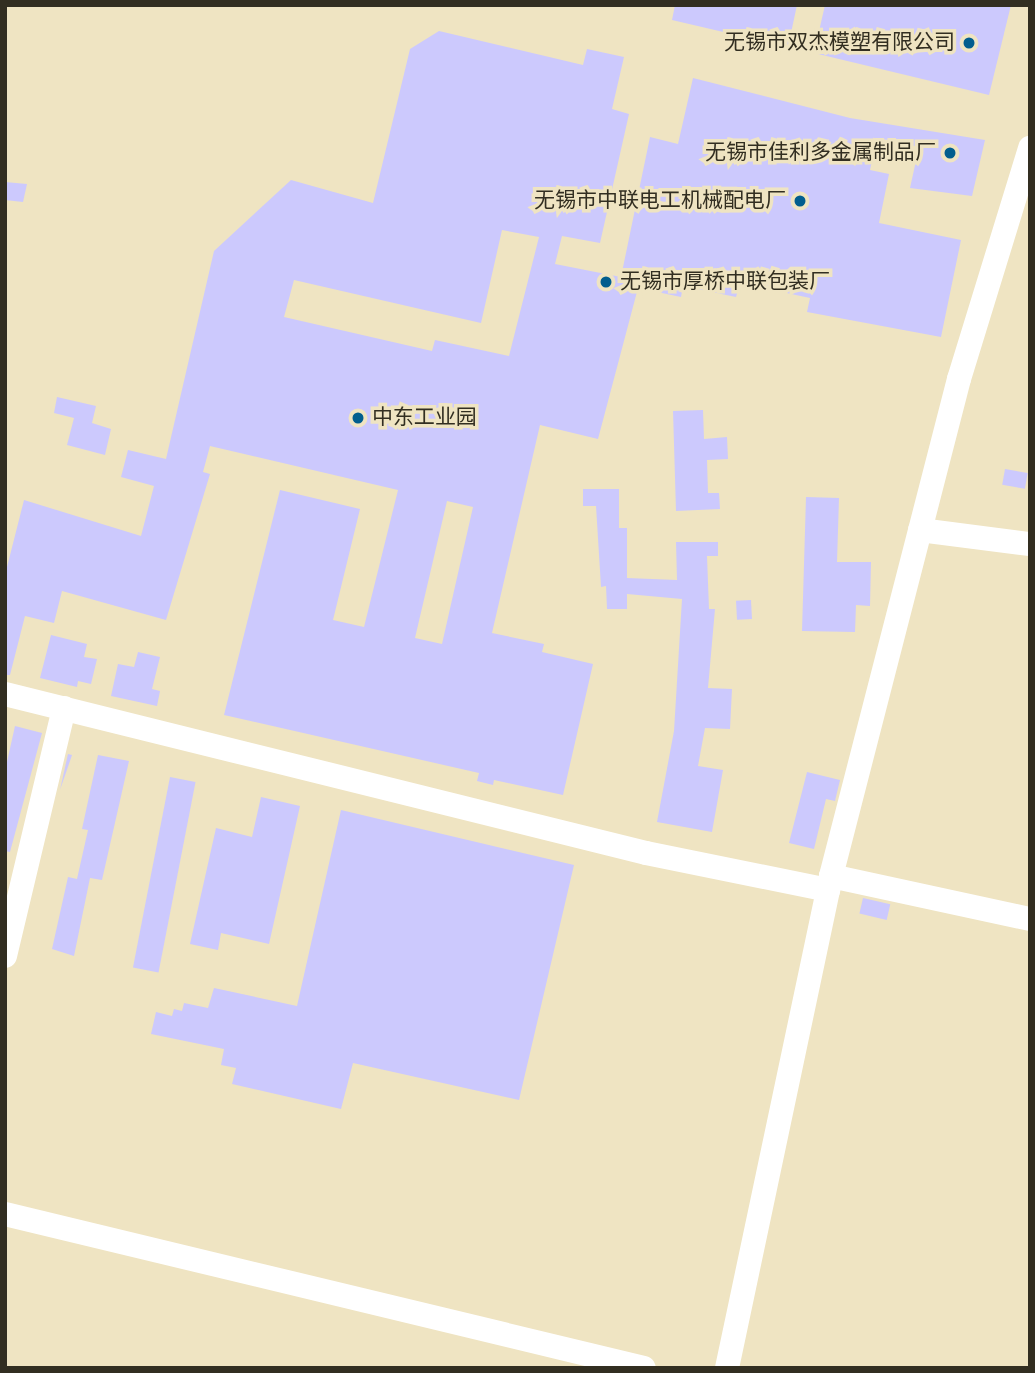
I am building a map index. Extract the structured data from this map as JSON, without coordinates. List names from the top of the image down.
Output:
{
  "places": [
    "无锡市双杰模塑有限公司",
    "无锡市佳利多金属制品厂",
    "无锡市中联电工机械配电厂",
    "无锡市厚桥中联包装厂",
    "中东工业园"
  ]
}
